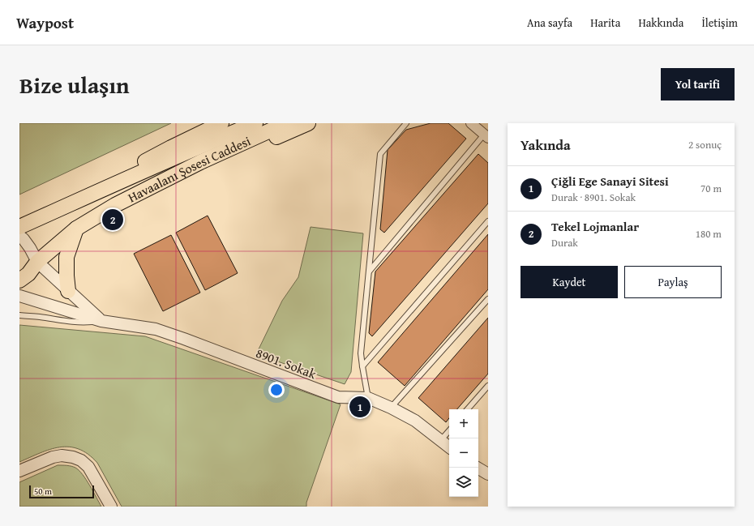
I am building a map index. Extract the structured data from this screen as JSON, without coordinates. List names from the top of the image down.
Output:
{
  "streets": {
    "main road": ["Havaalanı Şosesi Caddesi"],
    "street": ["8901. Sokak"]
  },
  "scale_bar": "50 m",
  "page": {
    "header": "Waypost",
    "nav": [
      "Ana sayfa",
      "Harita",
      "Hakkında",
      "İletişim"
    ],
    "title": "Bize ulaşın",
    "buttons": [
      "Yol tarifi",
      ["Kaydet", "Paylaş"]
    ],
    "heading": ["Yakında", "2 sonuç"],
    "list": [
      {
        "mark": "1",
        "name": "Çiğli Ege Sanayi Sitesi",
        "note": "Durak · 8901. Sokak",
        "value": "70 m"
      },
      {
        "mark": "2",
        "name": "Tekel Lojmanlar",
        "note": "Durak",
        "value": "180 m"
      }
    ],
    "pins": ["2", "1"],
    "map_buttons": ["+", "−"],
    "scale": "50 m"
  }
}
